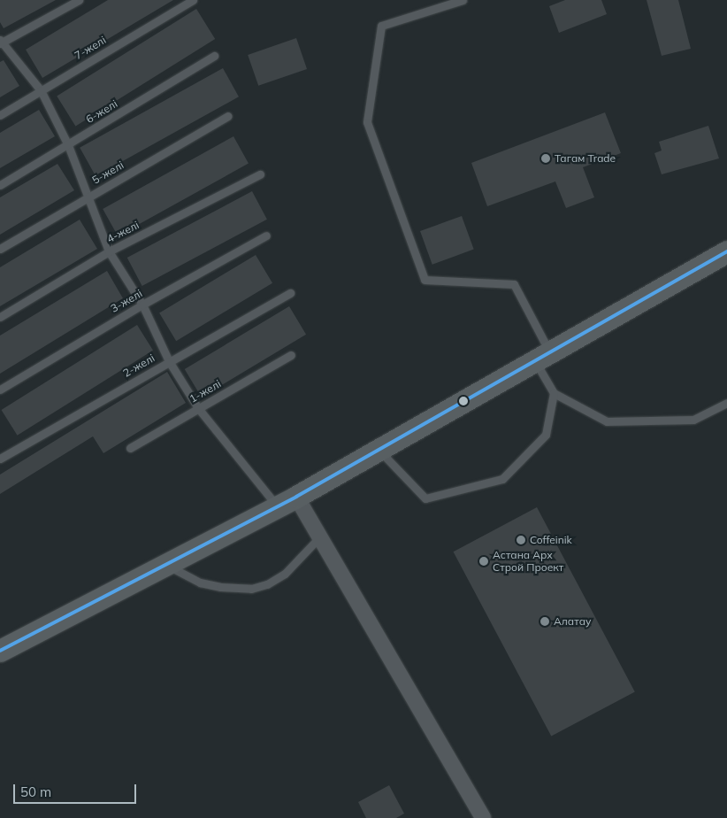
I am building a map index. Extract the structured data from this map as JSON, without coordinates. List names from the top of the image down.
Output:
{
  "streets": {
    "lane": [
      "7-желі",
      "6-желі",
      "5-желі",
      "4-желі",
      "3-желі",
      "2-желі",
      "1-желі"
    ]
  },
  "places": [
    "Тагам Trade",
    "Coffeinik",
    "Астана Арх Строй Проект",
    "Алатау"
  ],
  "scale_bar": "50 m"
}
